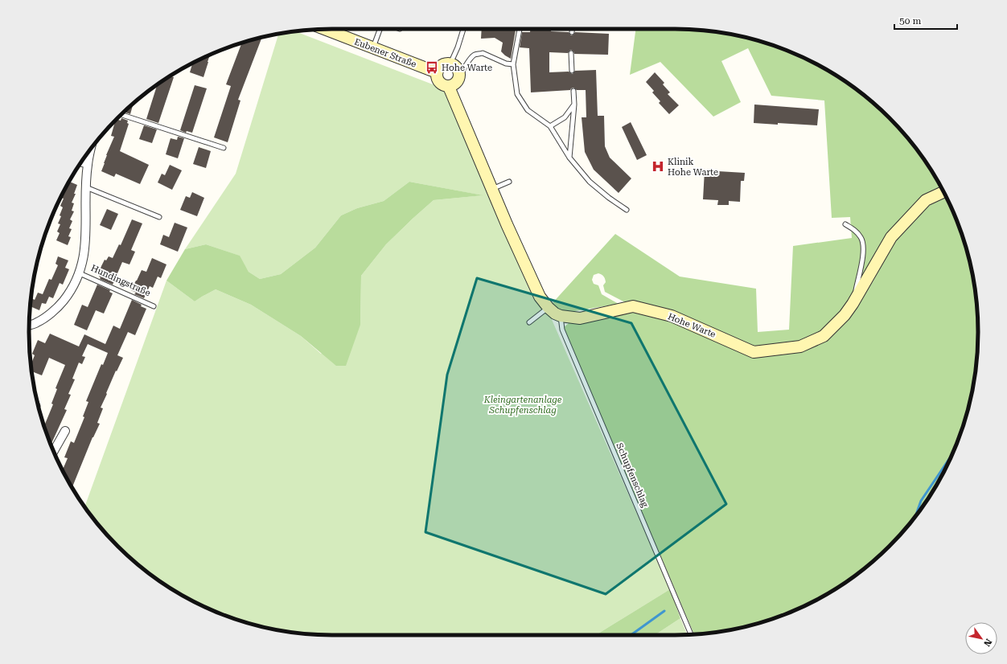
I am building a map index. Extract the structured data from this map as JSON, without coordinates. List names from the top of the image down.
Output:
{
  "streets": {
    "street": ["Eubener Straße", "Hundingstraße", "Hohe Warte"],
    "lane": ["Schupfenschlag"]
  },
  "crossings": [
    ["Eubener Straße", "Hohe Warte"],
    ["Hohe Warte", "Schupfenschlag"]
  ],
  "parks": ["Kleingartenanlage Schupfenschlag"],
  "places": {
    "bus stop": ["Hohe Warte"],
    "hospital": ["Klinik Hohe Warte"]
  },
  "scale_bar": "50 m",
  "north": "bottom right"
}
